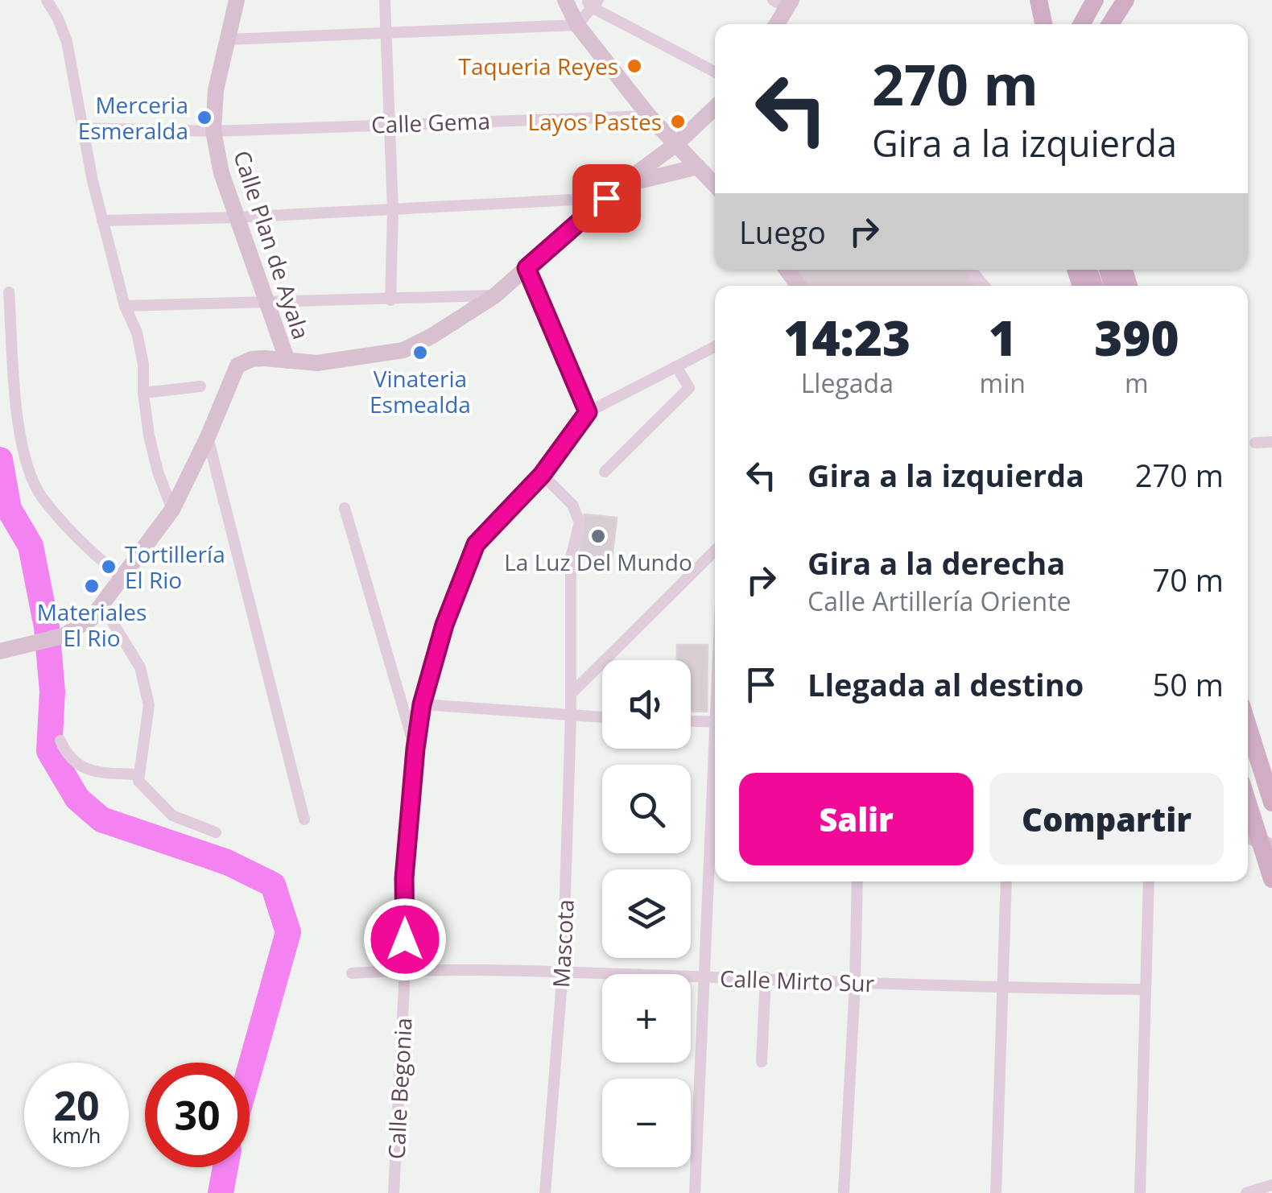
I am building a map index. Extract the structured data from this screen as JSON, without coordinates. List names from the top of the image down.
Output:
{
  "streets": {
    "street": [
      "Calle Gema",
      "Calle Plan de Ayala",
      "Mascota",
      "Calle Mirto Sur",
      "Calle Begonia"
    ]
  },
  "crossings": [
    ["Calle Gema", "Calle Plan de Ayala"],
    ["Mascota", "Calle Mirto Sur"],
    ["Mascota", "Calle Begonia"],
    ["Calle Mirto Sur", "Calle Begonia"]
  ],
  "places": [
    "Taqueria Reyes",
    "Merceria Esmeralda",
    "Layos Pastes",
    "Vinateria Esmealda",
    "La Luz Del Mundo",
    "Tortillería El Rio",
    "Materiales El Rio"
  ],
  "page": {
    "turn": ["270 m", "Gira a la izquierda"],
    "then": "Luego",
    "eta": [
      "14:23",
      "Llegada",
      "1",
      "min",
      "390",
      "m"
    ],
    "list": [
      {
        "name": "Gira a la izquierda",
        "value": "270 m"
      },
      {
        "name": "Gira a la derecha",
        "note": "Calle Artillería Oriente",
        "value": "70 m"
      },
      {
        "name": "Llegada al destino",
        "value": "50 m"
      }
    ],
    "map_buttons": ["+", "−"],
    "buttons": ["Salir", "Compartir"],
    "speed": "20 km/h",
    "limit": "30"
  }
}
